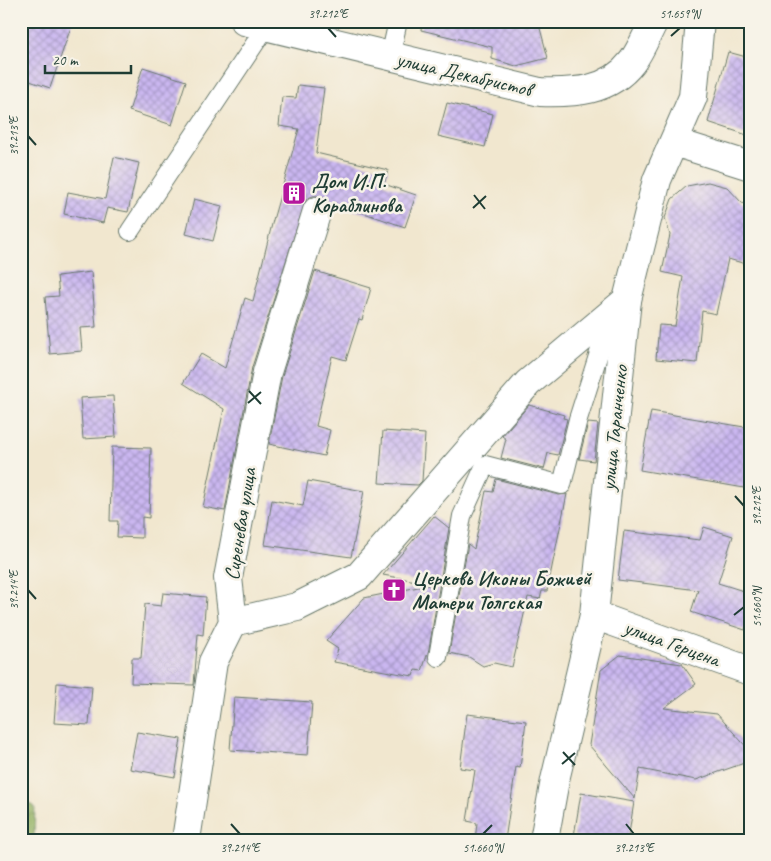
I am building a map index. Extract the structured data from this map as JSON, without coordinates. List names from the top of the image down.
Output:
{
  "streets": {
    "street": [
      "улица Декабристов",
      "улица Таранченко",
      "Сиреневая улица",
      "улица Герцена"
    ]
  },
  "crossings": [
    ["улица Таранченко", "улица Герцена"]
  ],
  "places": {
    "building": ["Дом И.П. Кораблинова"],
    "church": ["Церковь Иконы Божией Матери Толгская"]
  },
  "scale_bar": "20 m",
  "coordinates": [
    "39.212°E",
    "51.659°N",
    "39.213°E",
    "39.214°E",
    "51.660°N"
  ]
}
